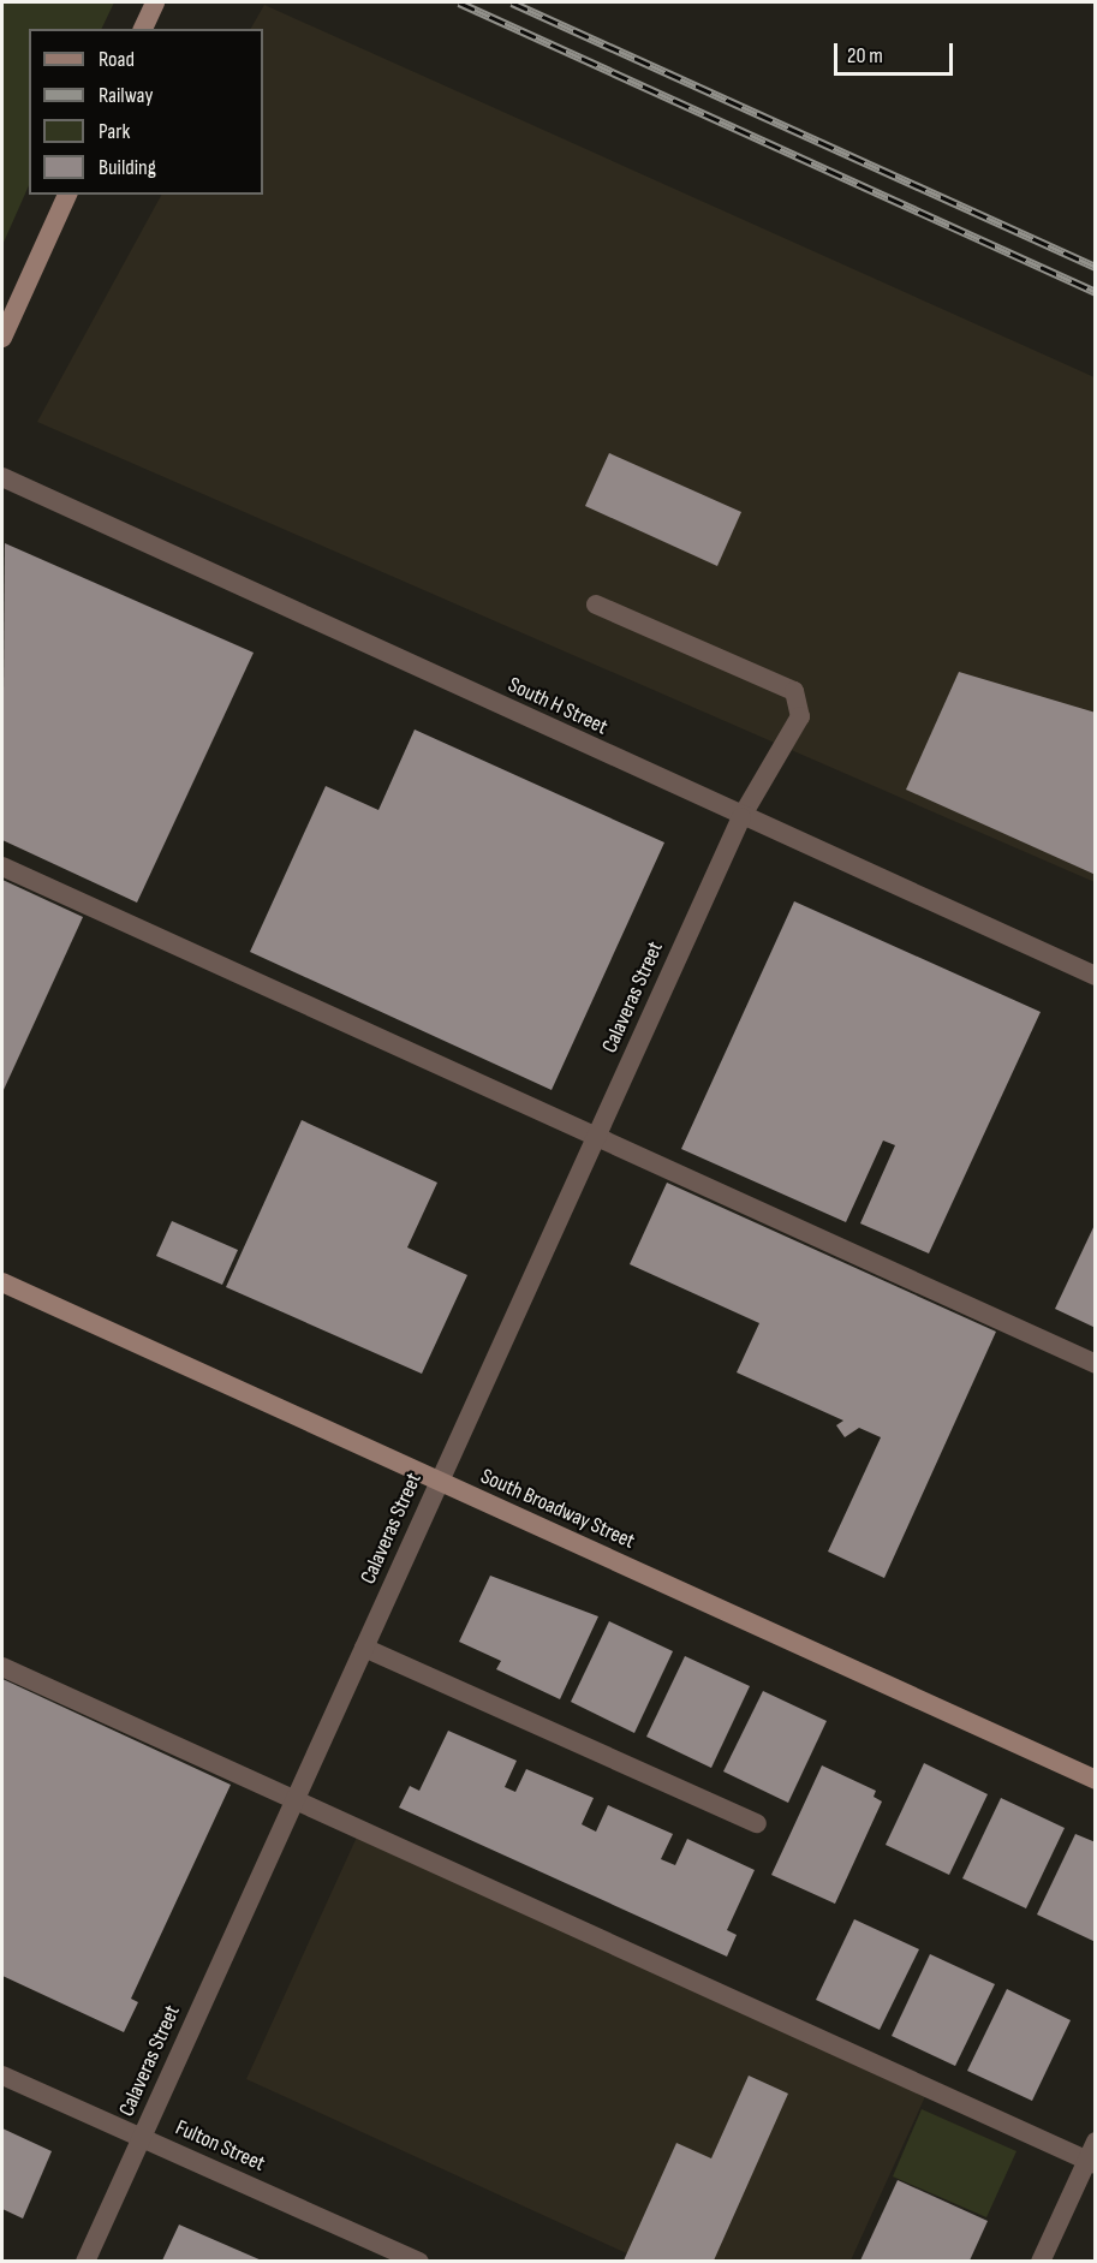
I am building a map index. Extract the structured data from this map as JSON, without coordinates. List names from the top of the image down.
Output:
{
  "streets": {
    "main road": ["South Broadway Street"],
    "street": ["South H Street", "Calaveras Street", "Fulton Street"]
  },
  "crossings": [
    ["South H Street", "Calaveras Street"],
    ["Calaveras Street", "South Broadway Street"],
    ["Calaveras Street", "Fulton Street"]
  ],
  "legend": [
    "Road",
    "Railway",
    "Park",
    "Building"
  ],
  "scale_bar": "20 m"
}
